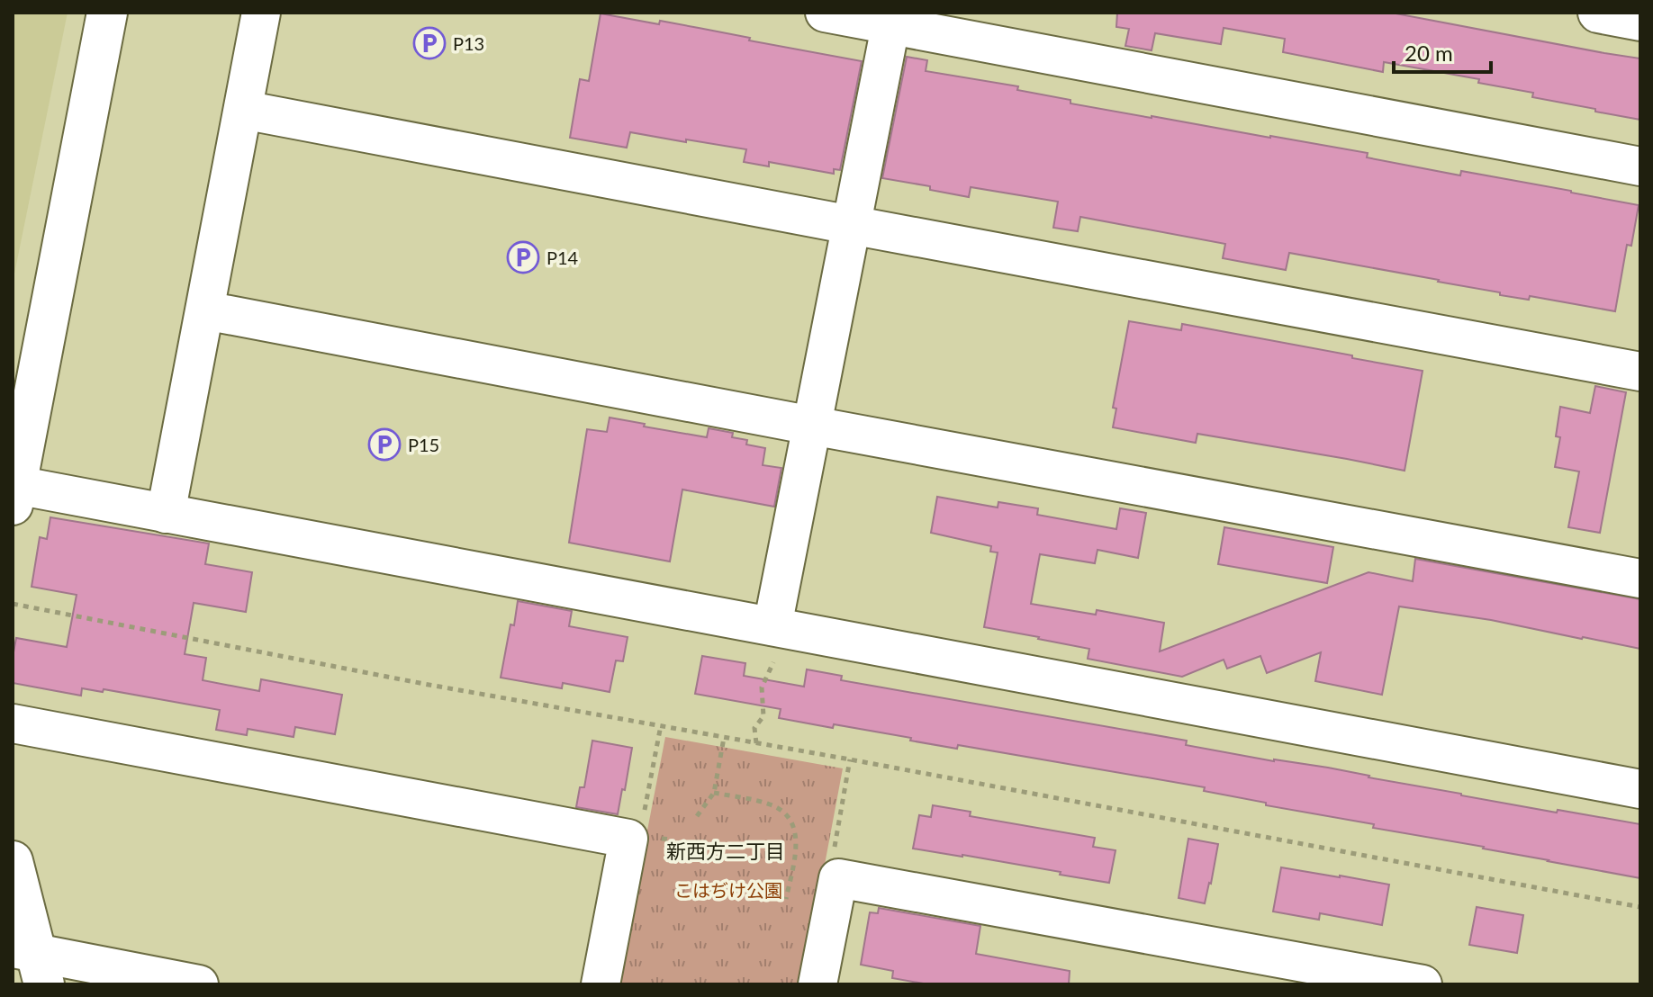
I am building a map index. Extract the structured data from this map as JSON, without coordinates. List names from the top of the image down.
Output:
{
  "districts": ["新西方二丁目"],
  "parks": ["こはぢけ公園"],
  "places": {
    "parking": ["P13", "P14", "P15"]
  },
  "scale_bar": "20 m"
}
